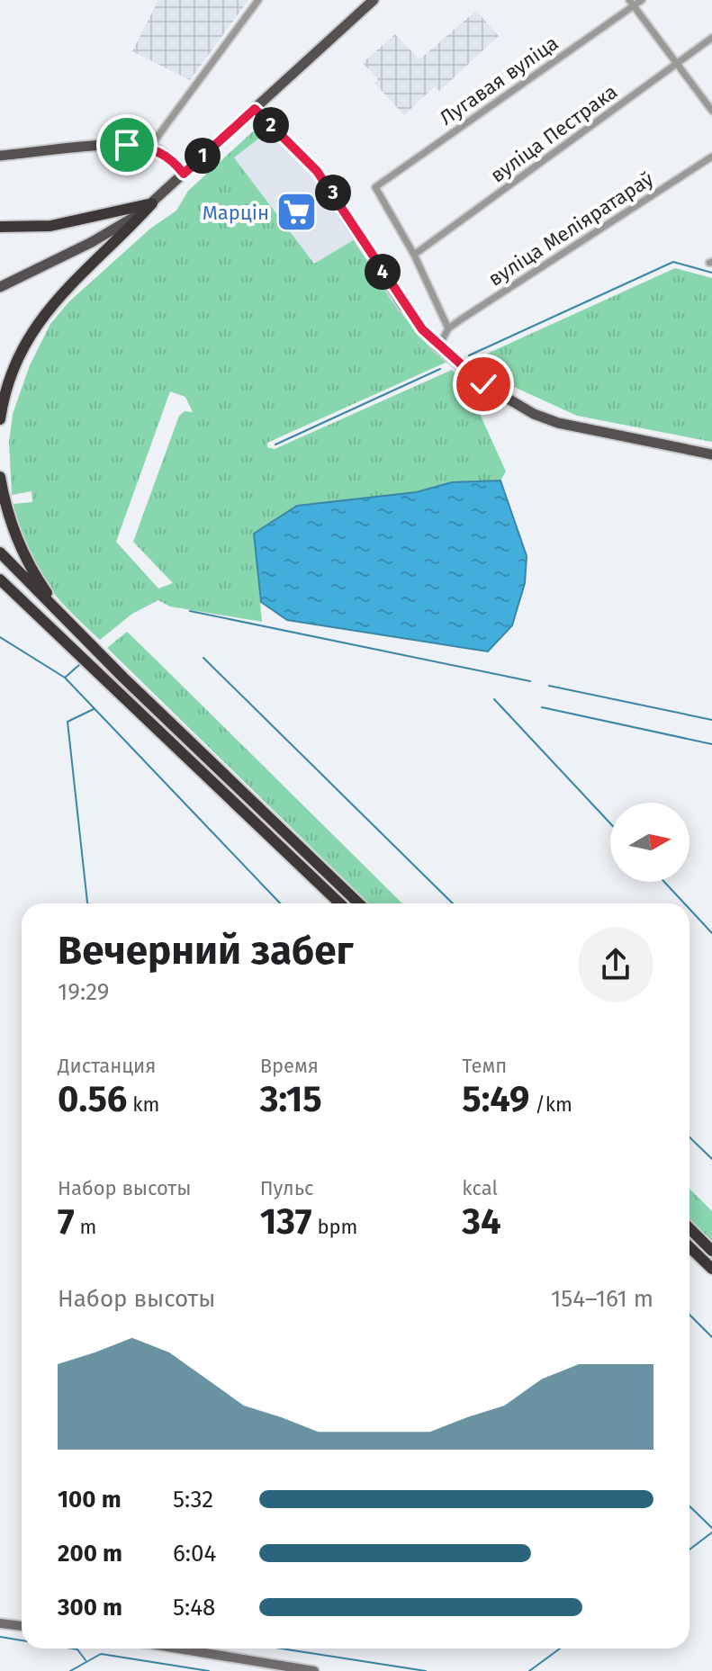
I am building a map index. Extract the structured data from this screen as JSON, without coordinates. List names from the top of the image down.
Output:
{
  "streets": {
    "street": ["Лугавая вуліца", "вуліца Пестрака", "вуліца Меліяратараў"]
  },
  "crossings": [
    ["Лугавая вуліца", "вуліца Пестрака"]
  ],
  "places": {
    "supermarket": ["Марцін"]
  },
  "north": "right",
  "page": {
    "pins": [
      "2",
      "1",
      "3",
      "4"
    ],
    "heading": ["Вечерний забег", "19:29"],
    "stats": [
      ["Дистанция", "0.56 km"],
      ["Время", "3:15"],
      ["Темп", "5:49 /km"],
      ["Набор высоты", "7 m"],
      ["Пульс", "137 bpm"],
      ["kcal", "34"]
    ],
    "chart": ["Набор высоты", "154–161 m"],
    "list": [
      {
        "name": "100 m",
        "note": "5:32"
      },
      {
        "name": "200 m",
        "note": "6:04"
      },
      {
        "name": "300 m",
        "note": "5:48"
      }
    ]
  }
}
